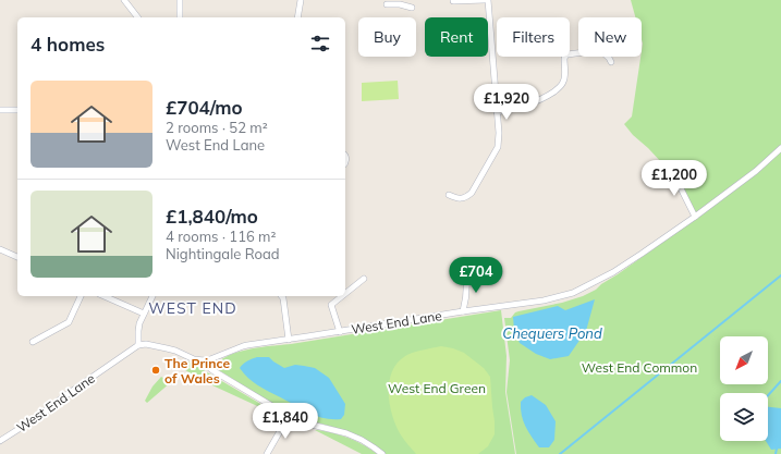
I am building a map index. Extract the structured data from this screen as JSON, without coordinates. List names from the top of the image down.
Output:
{
  "streets": {
    "street": ["West End Lane"]
  },
  "districts": ["WEST END"],
  "water": ["Chequers Pond"],
  "parks": ["West End Common", "West End Green"],
  "places": ["The Prince of Wales"],
  "north": "bottom left",
  "page": {
    "chip": [
      "Buy",
      "Rent",
      "Filters",
      "New"
    ],
    "heading": "4 homes",
    "list": [
      {
        "name": "£704/mo",
        "note": "2 rooms · 52 m² · West End Lane"
      },
      {
        "name": "£1,840/mo",
        "note": "4 rooms · 116 m² · Nightingale Road"
      }
    ],
    "price": [
      "£1,920",
      "£1,200",
      "£704",
      "£1,840"
    ]
  }
}
